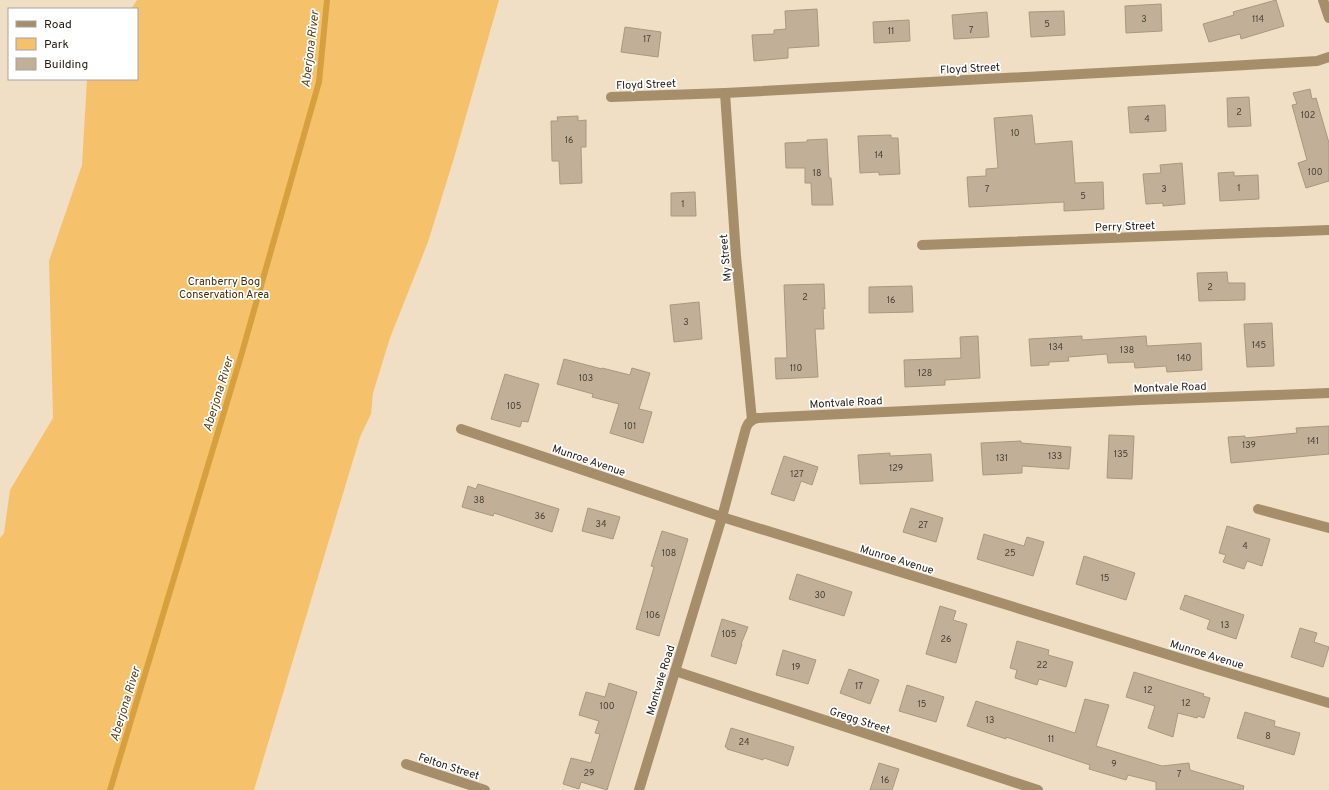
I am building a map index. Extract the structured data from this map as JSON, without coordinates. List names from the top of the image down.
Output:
{
  "streets": {
    "street": [
      "Floyd Street",
      "Perry Street",
      "My Street",
      "Montvale Road",
      "Munroe Avenue",
      "Gregg Street",
      "Felton Street"
    ]
  },
  "crossings": [
    ["Floyd Street", "My Street"],
    ["My Street", "Montvale Road"],
    ["Montvale Road", "Munroe Avenue"],
    ["Montvale Road", "Gregg Street"]
  ],
  "water": ["Aberjona River"],
  "parks": ["Cranberry Bog Conservation Area"],
  "house_numbers": [
    "3",
    "114",
    "5",
    "7",
    "11",
    "17",
    "2",
    "102",
    "4",
    "10",
    "16",
    "14",
    "100",
    "18",
    "1",
    "7",
    "3",
    "5",
    "1",
    "2",
    "2",
    "16",
    "3",
    "145",
    "134",
    "138",
    "140",
    "110",
    "128",
    "103",
    "105",
    "101",
    "141",
    "139",
    "135",
    "133",
    "131",
    "129",
    "127",
    "38",
    "36",
    "34",
    "27",
    "4",
    "108",
    "25",
    "15",
    "30",
    "106",
    "13",
    "105",
    "26",
    "22",
    "19",
    "17",
    "12",
    "12",
    "15",
    "100",
    "13",
    "8",
    "11",
    "24",
    "9",
    "29",
    "7",
    "16"
  ],
  "legend": ["Road", "Park", "Building"]
}
